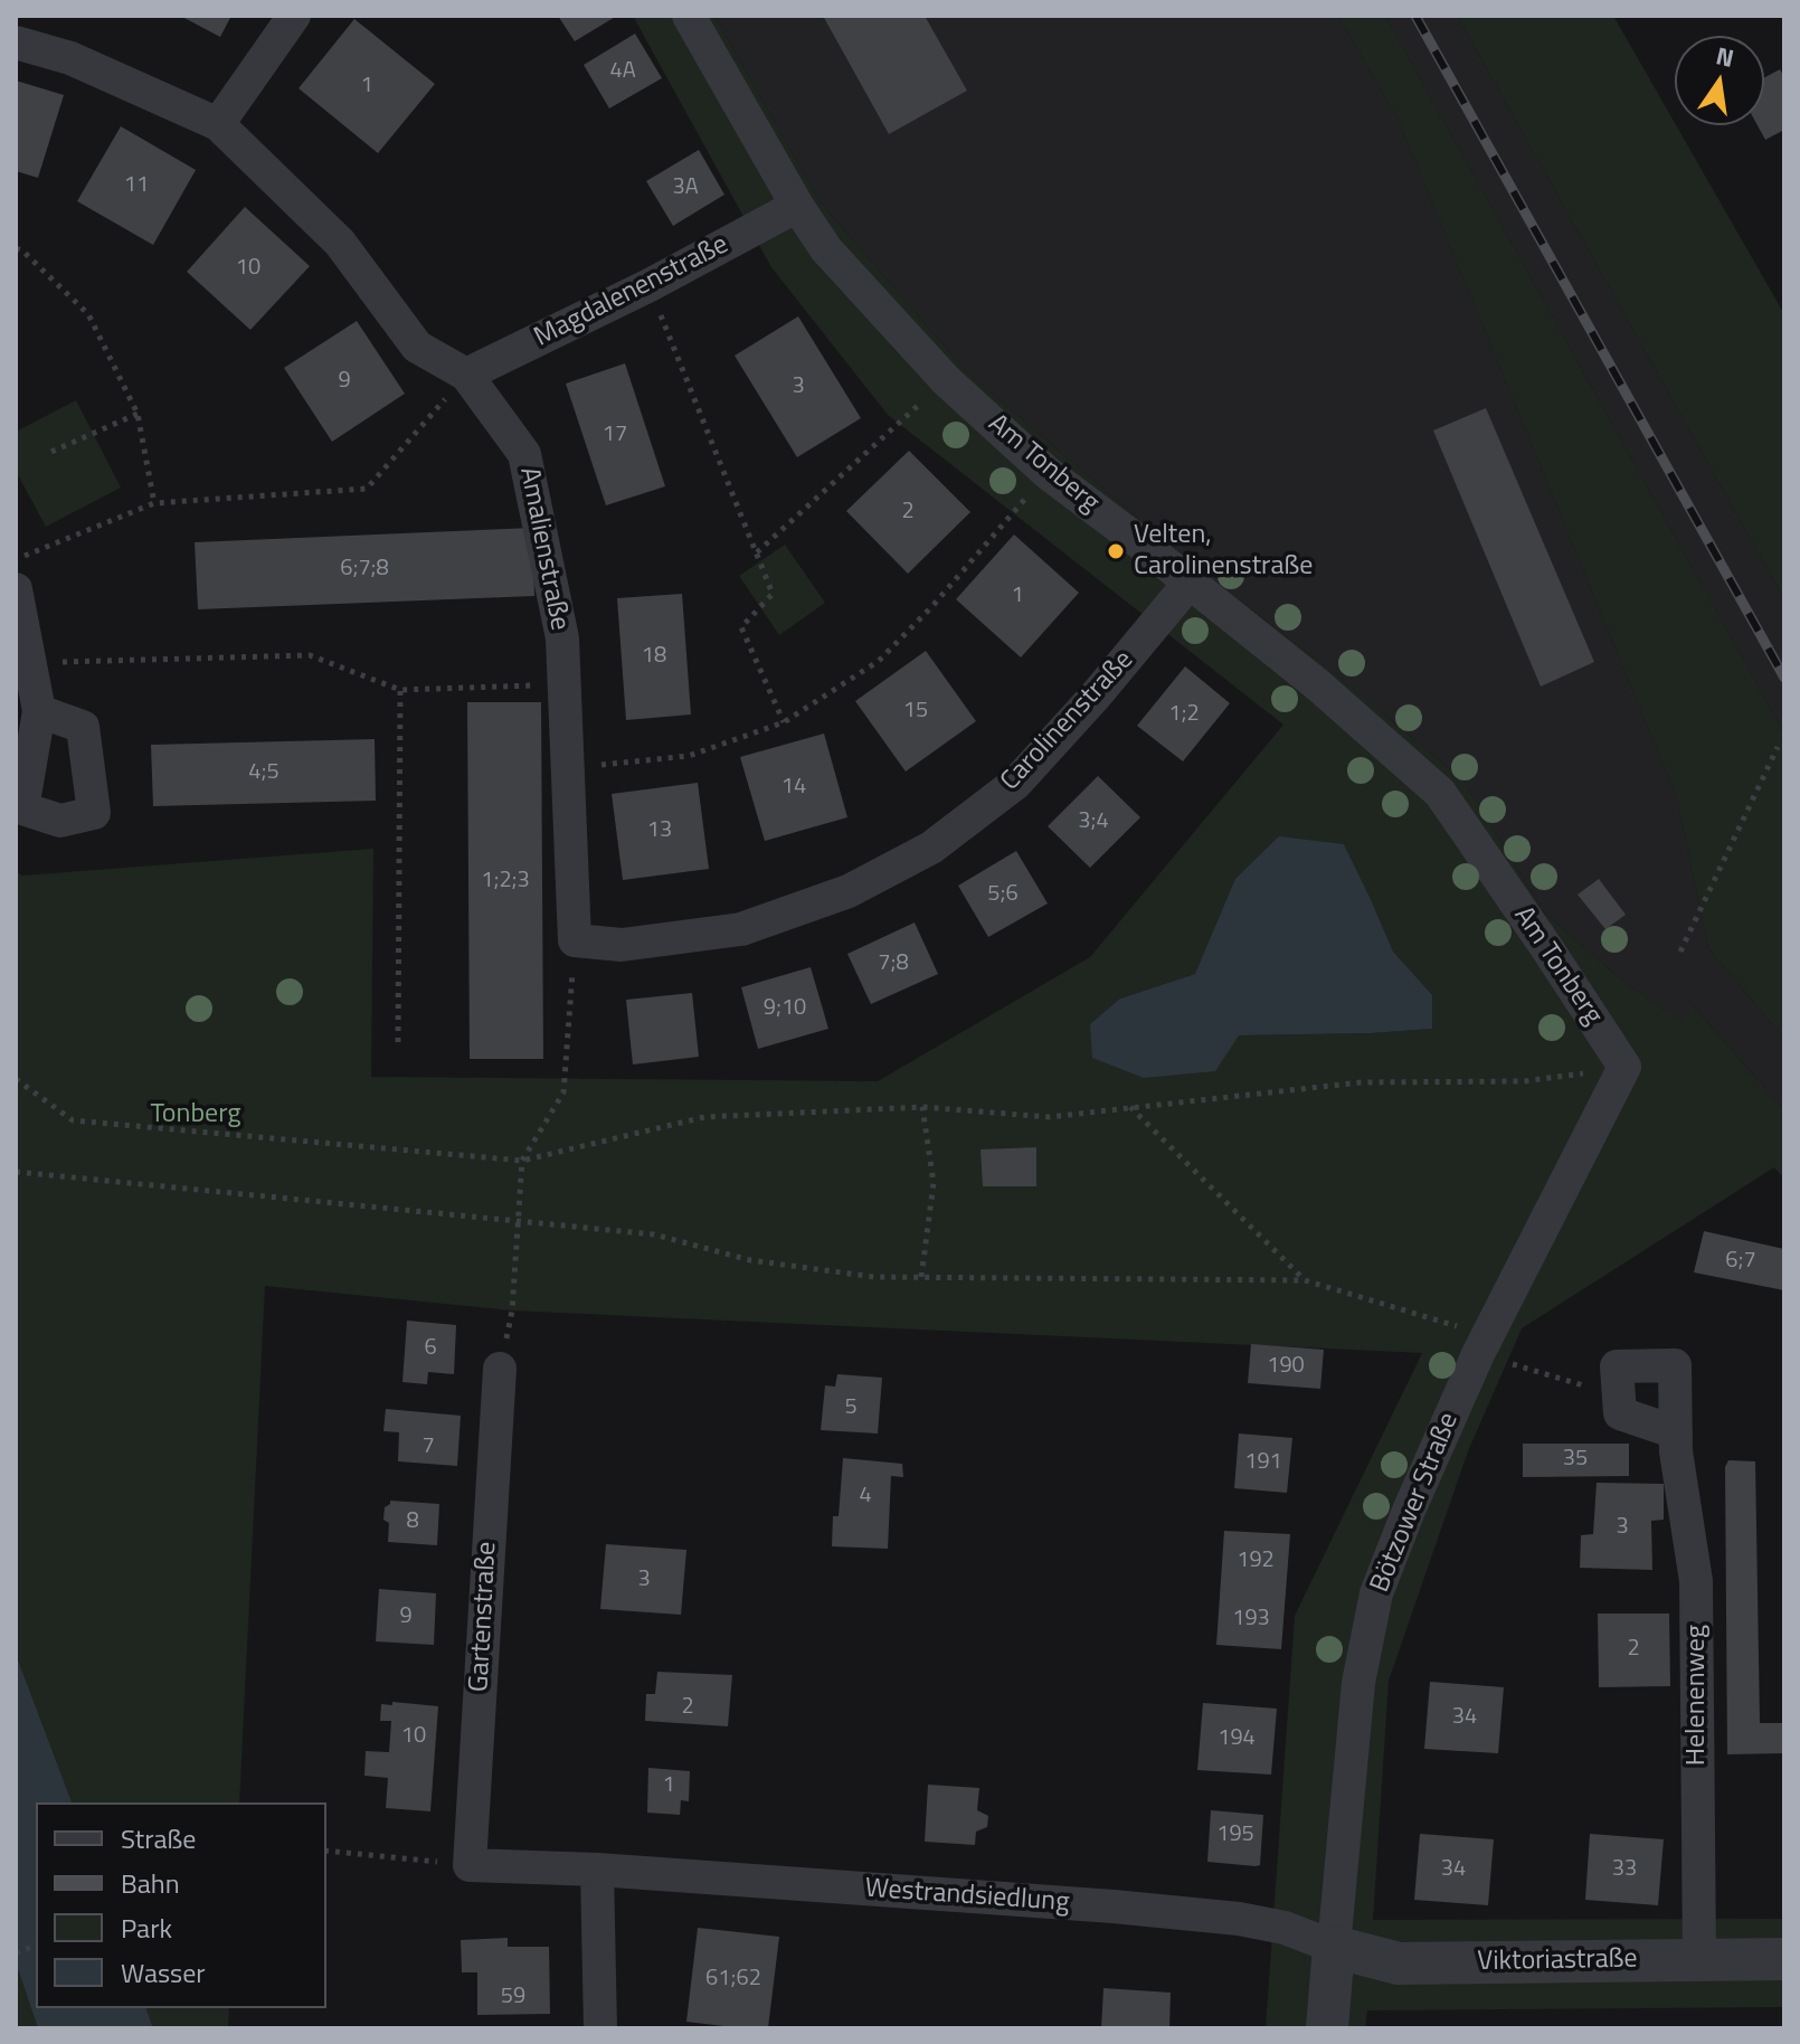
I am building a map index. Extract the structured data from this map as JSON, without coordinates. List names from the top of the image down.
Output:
{
  "streets": {
    "street": [
      "Magdalenenstraße",
      "Am Tonberg",
      "Amalienstraße",
      "Carolinenstraße",
      "Bötzower Straße",
      "Gartenstraße",
      "Helenenweg",
      "Westrandsiedlung",
      "Viktoriastraße"
    ]
  },
  "crossings": [
    ["Magdalenenstraße", "Am Tonberg"],
    ["Magdalenenstraße", "Amalienstraße"],
    ["Am Tonberg", "Carolinenstraße"],
    ["Am Tonberg", "Bötzower Straße"],
    ["Amalienstraße", "Carolinenstraße"],
    ["Bötzower Straße", "Westrandsiedlung"],
    ["Bötzower Straße", "Viktoriastraße"],
    ["Gartenstraße", "Westrandsiedlung"],
    ["Helenenweg", "Viktoriastraße"],
    ["Westrandsiedlung", "Viktoriastraße"]
  ],
  "parks": ["Tonberg"],
  "places": ["Velten, Carolinenstraße"],
  "house_numbers": [
    "4A",
    "1",
    "11",
    "3A",
    "10",
    "9",
    "3",
    "17",
    "2",
    "6;7;8",
    "1",
    "18",
    "15",
    "1;2",
    "4;5",
    "14",
    "3;4",
    "13",
    "1;2;3",
    "5;6",
    "7;8",
    "9;10",
    "6;7",
    "6",
    "190",
    "5",
    "7",
    "35",
    "191",
    "4",
    "8",
    "3",
    "192",
    "3",
    "9",
    "193",
    "2",
    "2",
    "34",
    "10",
    "194",
    "1",
    "195",
    "34",
    "33",
    "61;62",
    "59"
  ],
  "legend": [
    "Straße",
    "Bahn",
    "Park",
    "Wasser"
  ],
  "north": "top"
}
